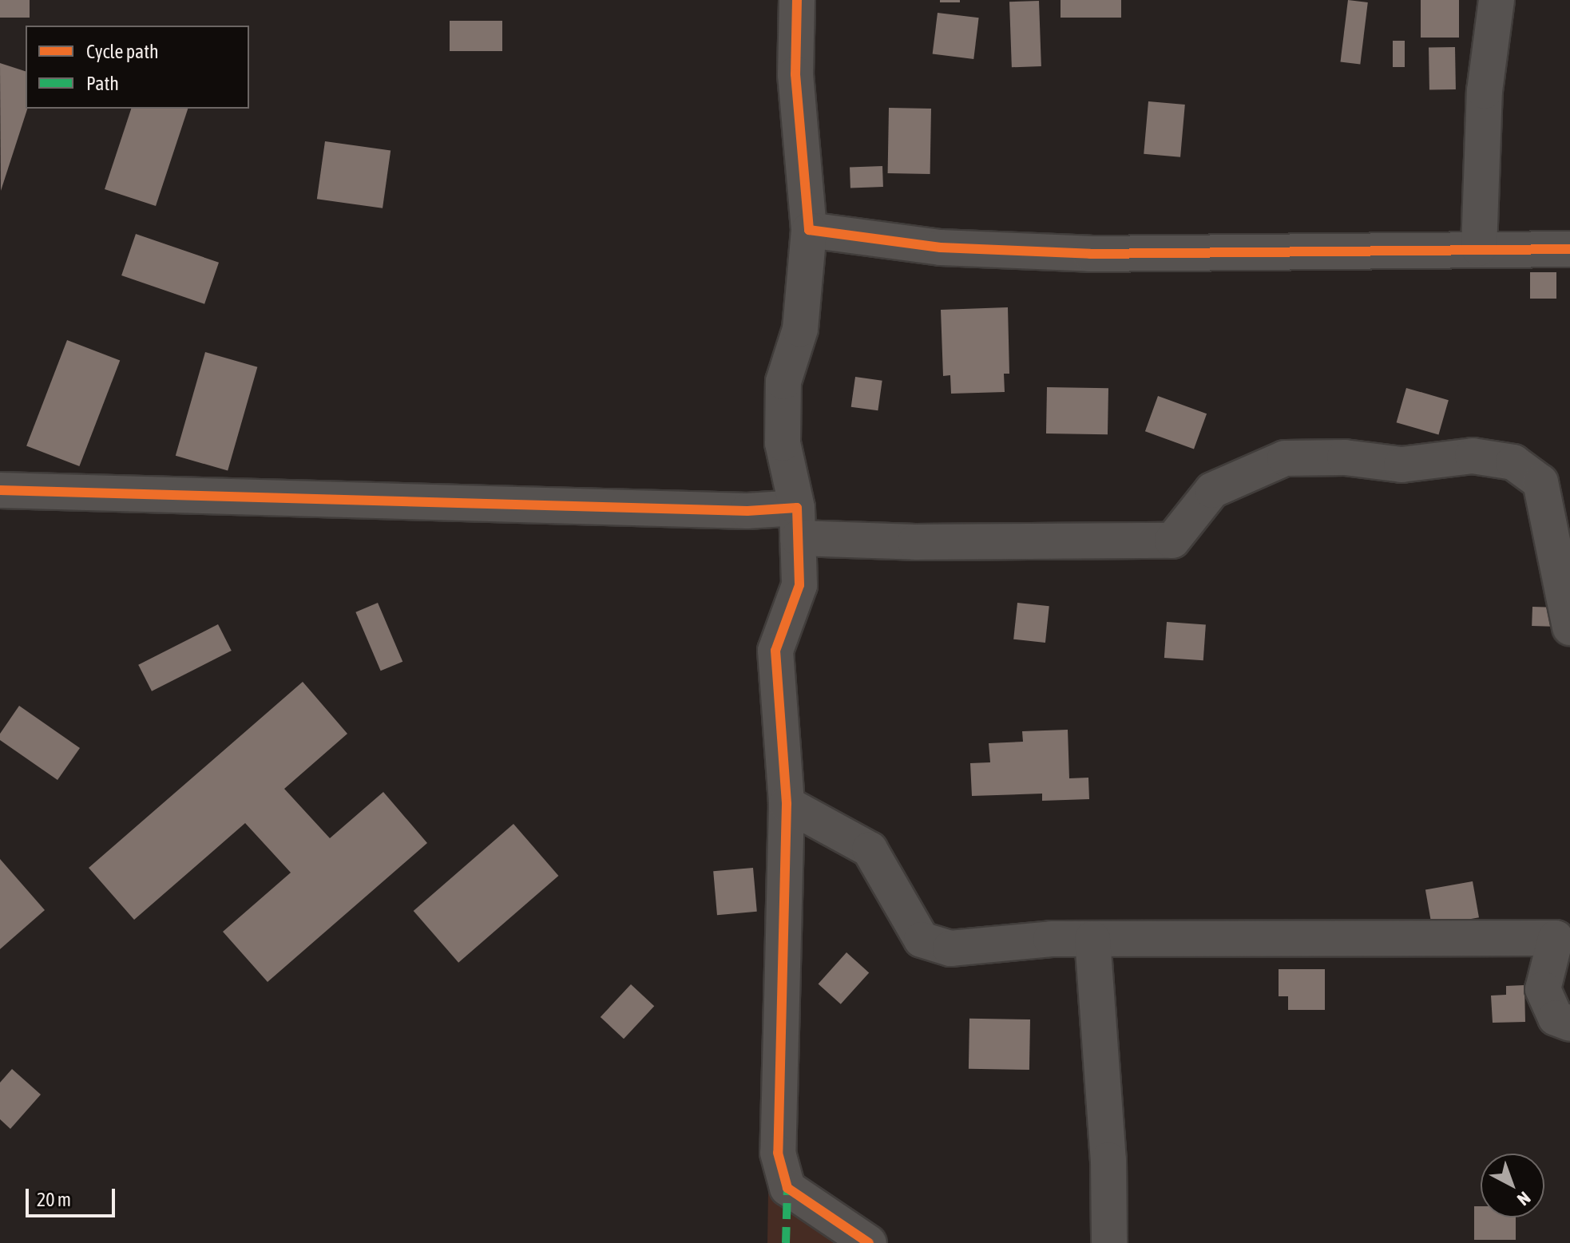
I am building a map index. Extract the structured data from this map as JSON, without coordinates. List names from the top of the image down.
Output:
{
  "legend": ["Cycle path", "Path"],
  "scale_bar": "20 m",
  "north": "bottom right"
}
